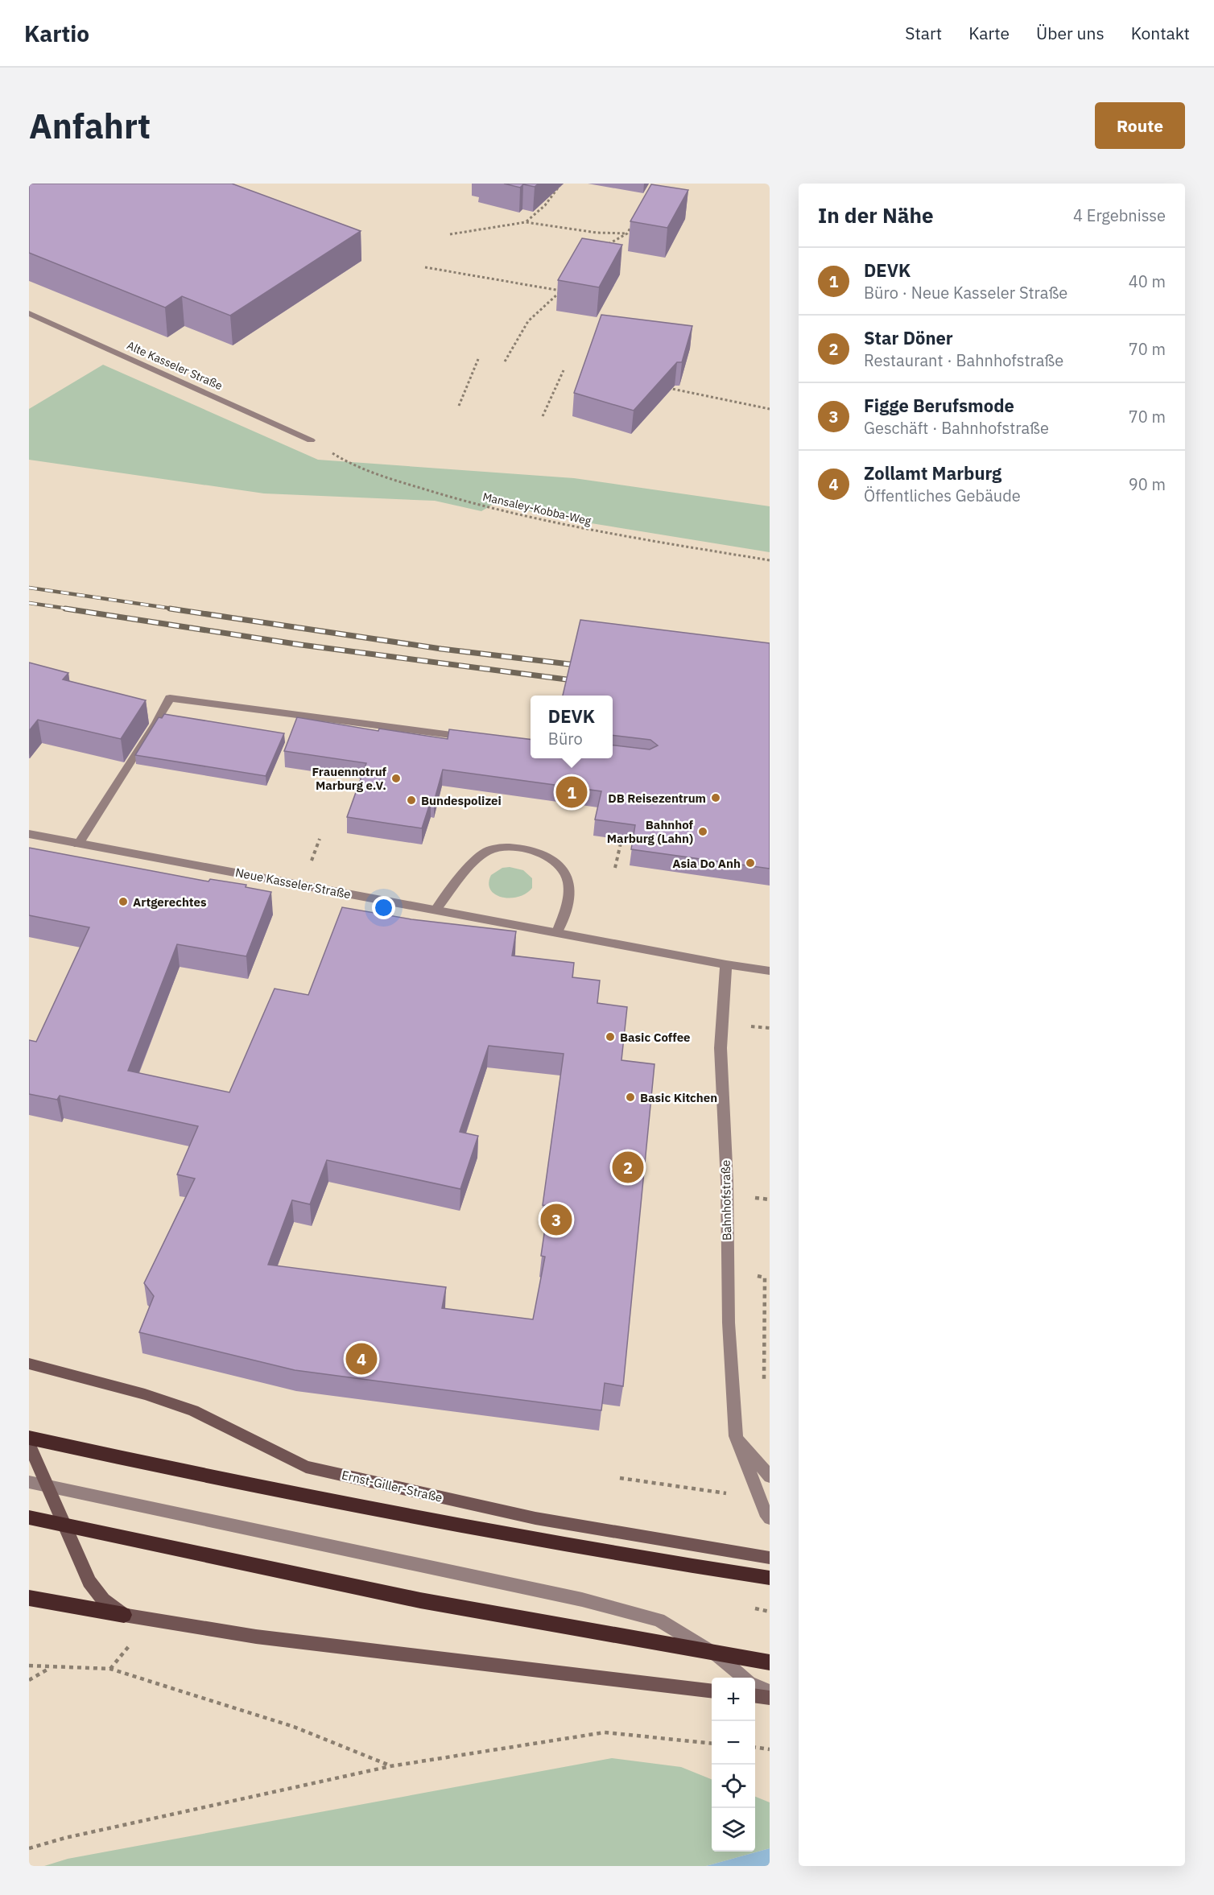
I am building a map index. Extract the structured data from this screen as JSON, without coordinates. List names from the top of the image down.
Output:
{
  "streets": {
    "main road": ["Ernst-Giller-Straße"],
    "street": ["Alte Kasseler Straße", "Neue Kasseler Straße", "Bahnhofstraße"],
    "path": ["Mansaley-Kobba-Weg"]
  },
  "crossings": [
    ["Alte Kasseler Straße", "Mansaley-Kobba-Weg"]
  ],
  "places": [
    "Frauennotruf Marburg e.V.",
    "DB Reisezentrum",
    "Bundespolizei",
    "Bahnhof Marburg (Lahn)",
    "Asia Do Anh",
    "Artgerechtes",
    "Basic Coffee",
    "Basic Kitchen"
  ],
  "page": {
    "header": "Kartio",
    "nav": [
      "Start",
      "Karte",
      "Über uns",
      "Kontakt"
    ],
    "buttons": "Route",
    "title": "Anfahrt",
    "heading": ["In der Nähe", "4 Ergebnisse"],
    "list": [
      {
        "mark": "1",
        "name": "DEVK",
        "note": "Büro · Neue Kasseler Straße",
        "value": "40 m"
      },
      {
        "mark": "2",
        "name": "Star Döner",
        "note": "Restaurant · Bahnhofstraße",
        "value": "70 m"
      },
      {
        "mark": "3",
        "name": "Figge Berufsmode",
        "note": "Geschäft · Bahnhofstraße",
        "value": "70 m"
      },
      {
        "mark": "4",
        "name": "Zollamt Marburg",
        "note": "Öffentliches Gebäude",
        "value": "90 m"
      }
    ],
    "popup": ["DEVK", "Büro"],
    "pins": [
      "1",
      "2",
      "3",
      "4"
    ],
    "map_buttons": ["+", "−"]
  }
}
